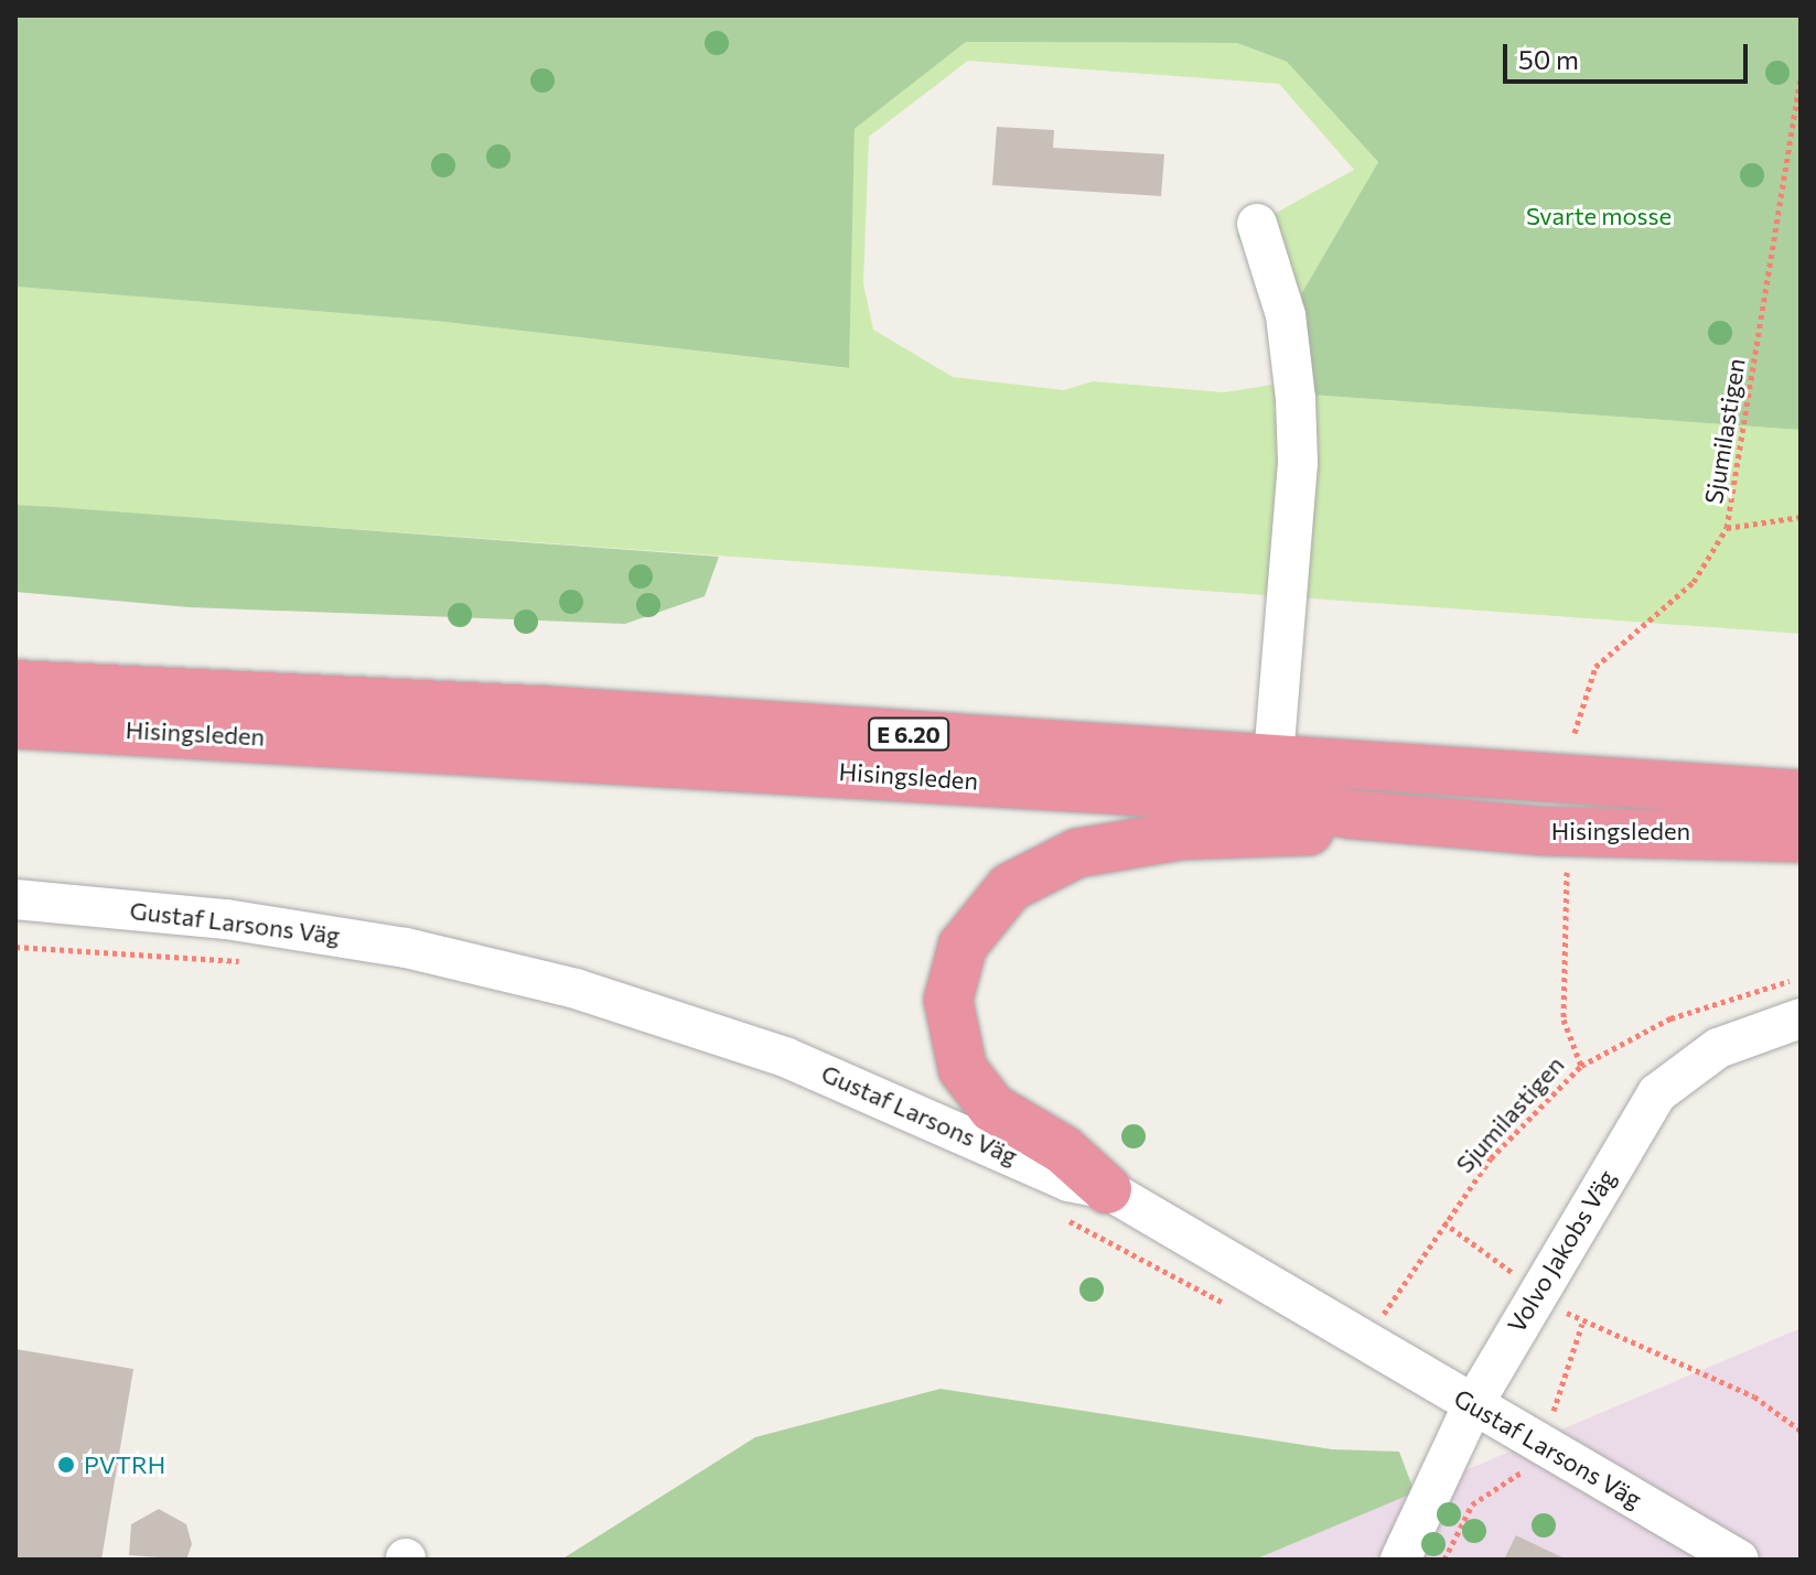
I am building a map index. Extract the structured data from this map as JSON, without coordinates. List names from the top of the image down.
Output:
{
  "streets": {
    "highway": ["Hisingsleden", "E 6.20"],
    "street": ["Gustaf Larsons Väg", "Volvo Jakobs Väg"],
    "path": ["Sjumilastigen"]
  },
  "crossings": [
    ["Sjumilastigen", "Gustaf Larsons Väg"],
    ["Gustaf Larsons Väg", "Volvo Jakobs Väg"]
  ],
  "parks": ["Svarte mosse"],
  "places": ["PVTRH"],
  "scale_bar": "50 m"
}
